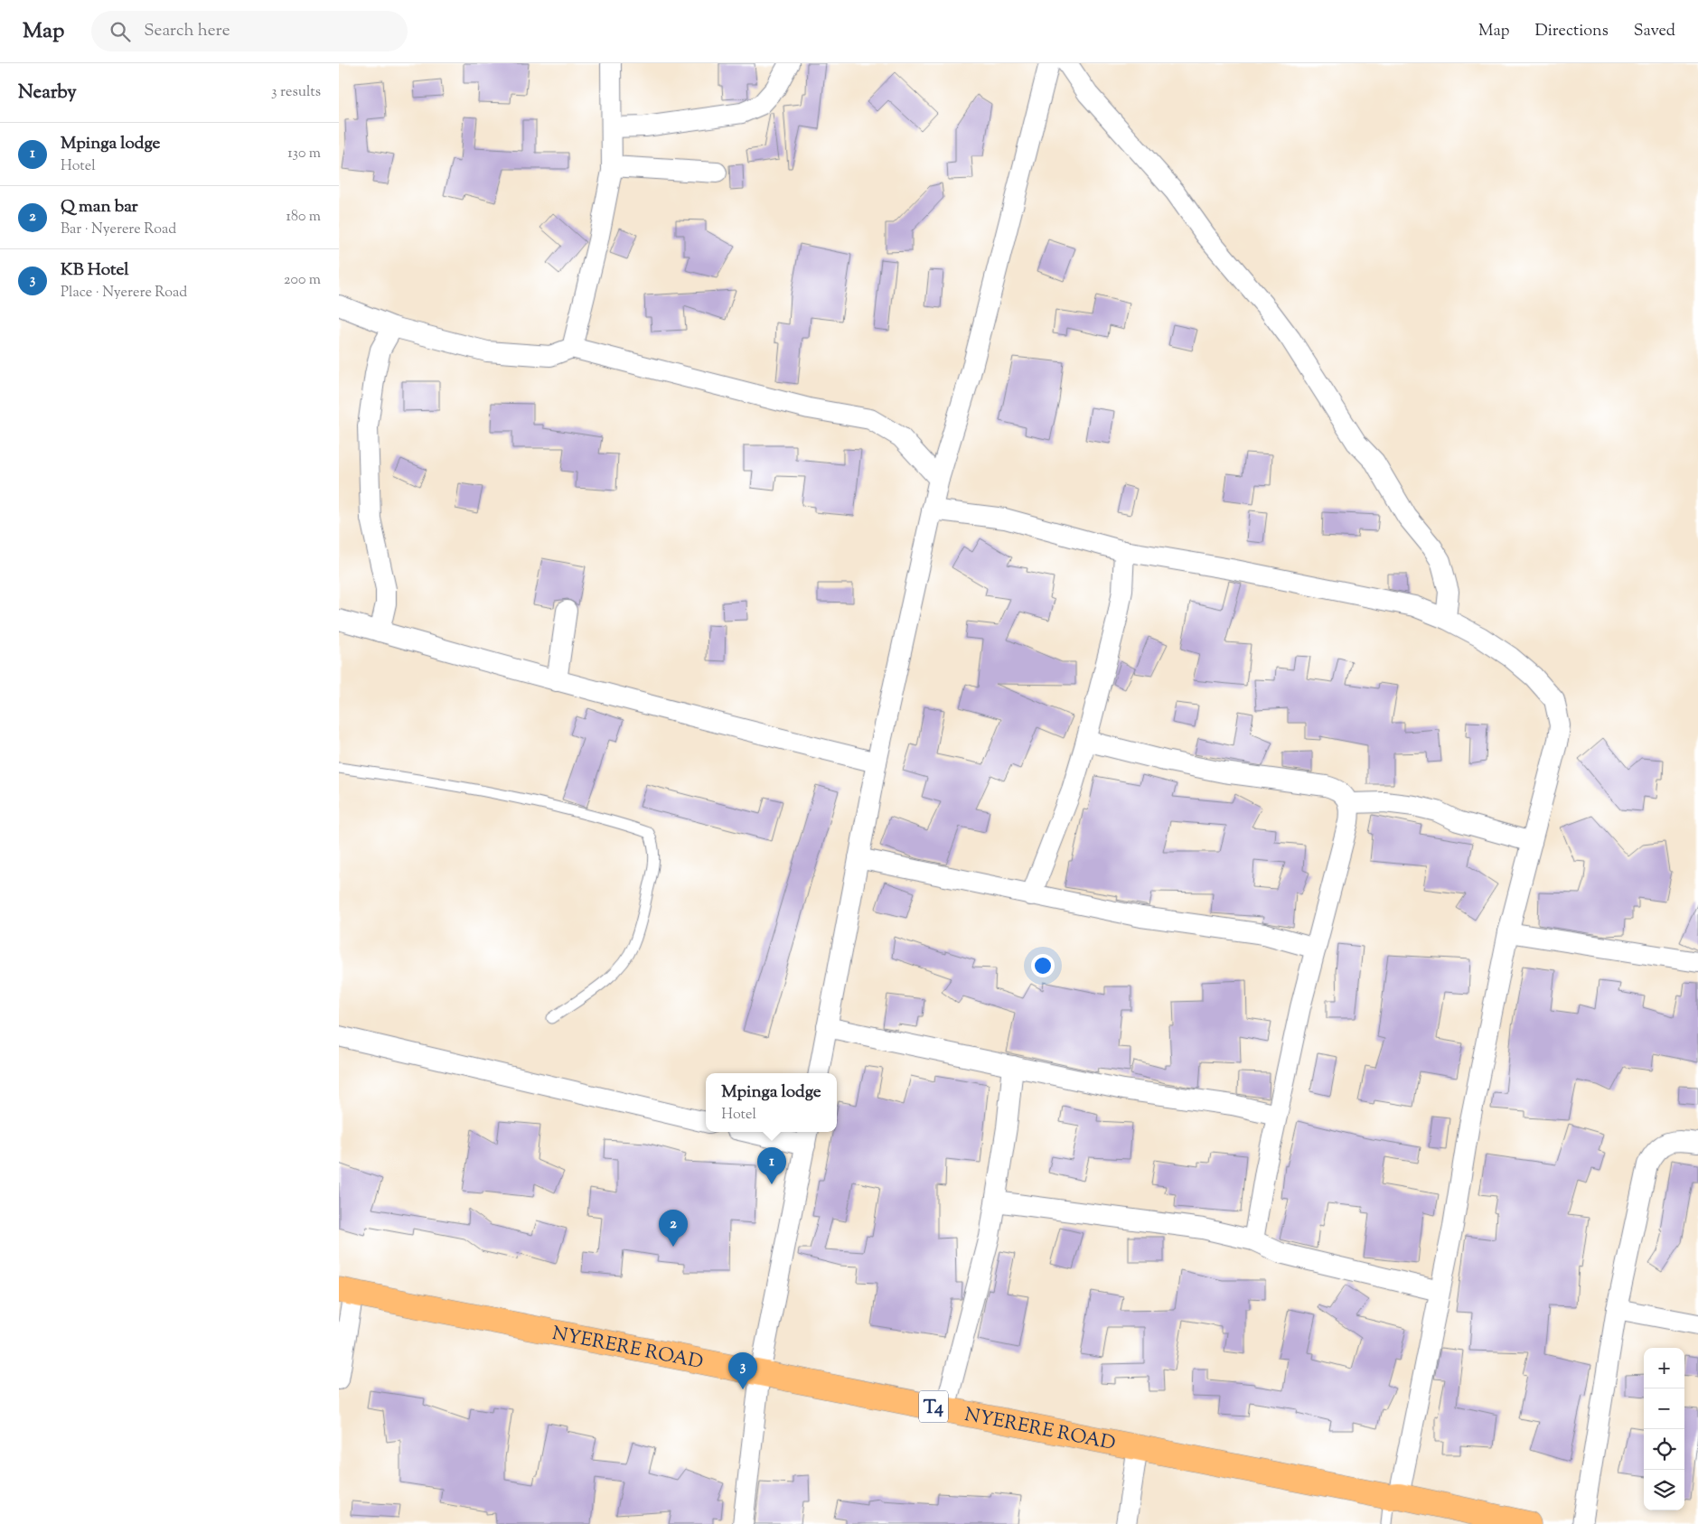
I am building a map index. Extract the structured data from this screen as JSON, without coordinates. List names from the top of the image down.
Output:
{
  "streets": {
    "highway": ["NYERERE ROAD", "T4"]
  },
  "page": {
    "header": "Map",
    "search": "Search here",
    "nav": ["Map", "Directions", "Saved"],
    "heading": ["Nearby", "3 results"],
    "list": [
      {
        "mark": "1",
        "name": "Mpinga lodge",
        "note": "Hotel",
        "value": "130 m"
      },
      {
        "mark": "2",
        "name": "Q man bar",
        "note": "Bar · Nyerere Road",
        "value": "180 m"
      },
      {
        "mark": "3",
        "name": "KB Hotel",
        "note": "Place · Nyerere Road",
        "value": "200 m"
      }
    ],
    "popup": ["Mpinga lodge", "Hotel"],
    "pins": ["1", "2", "3"],
    "map_buttons": ["+", "−"]
  }
}
